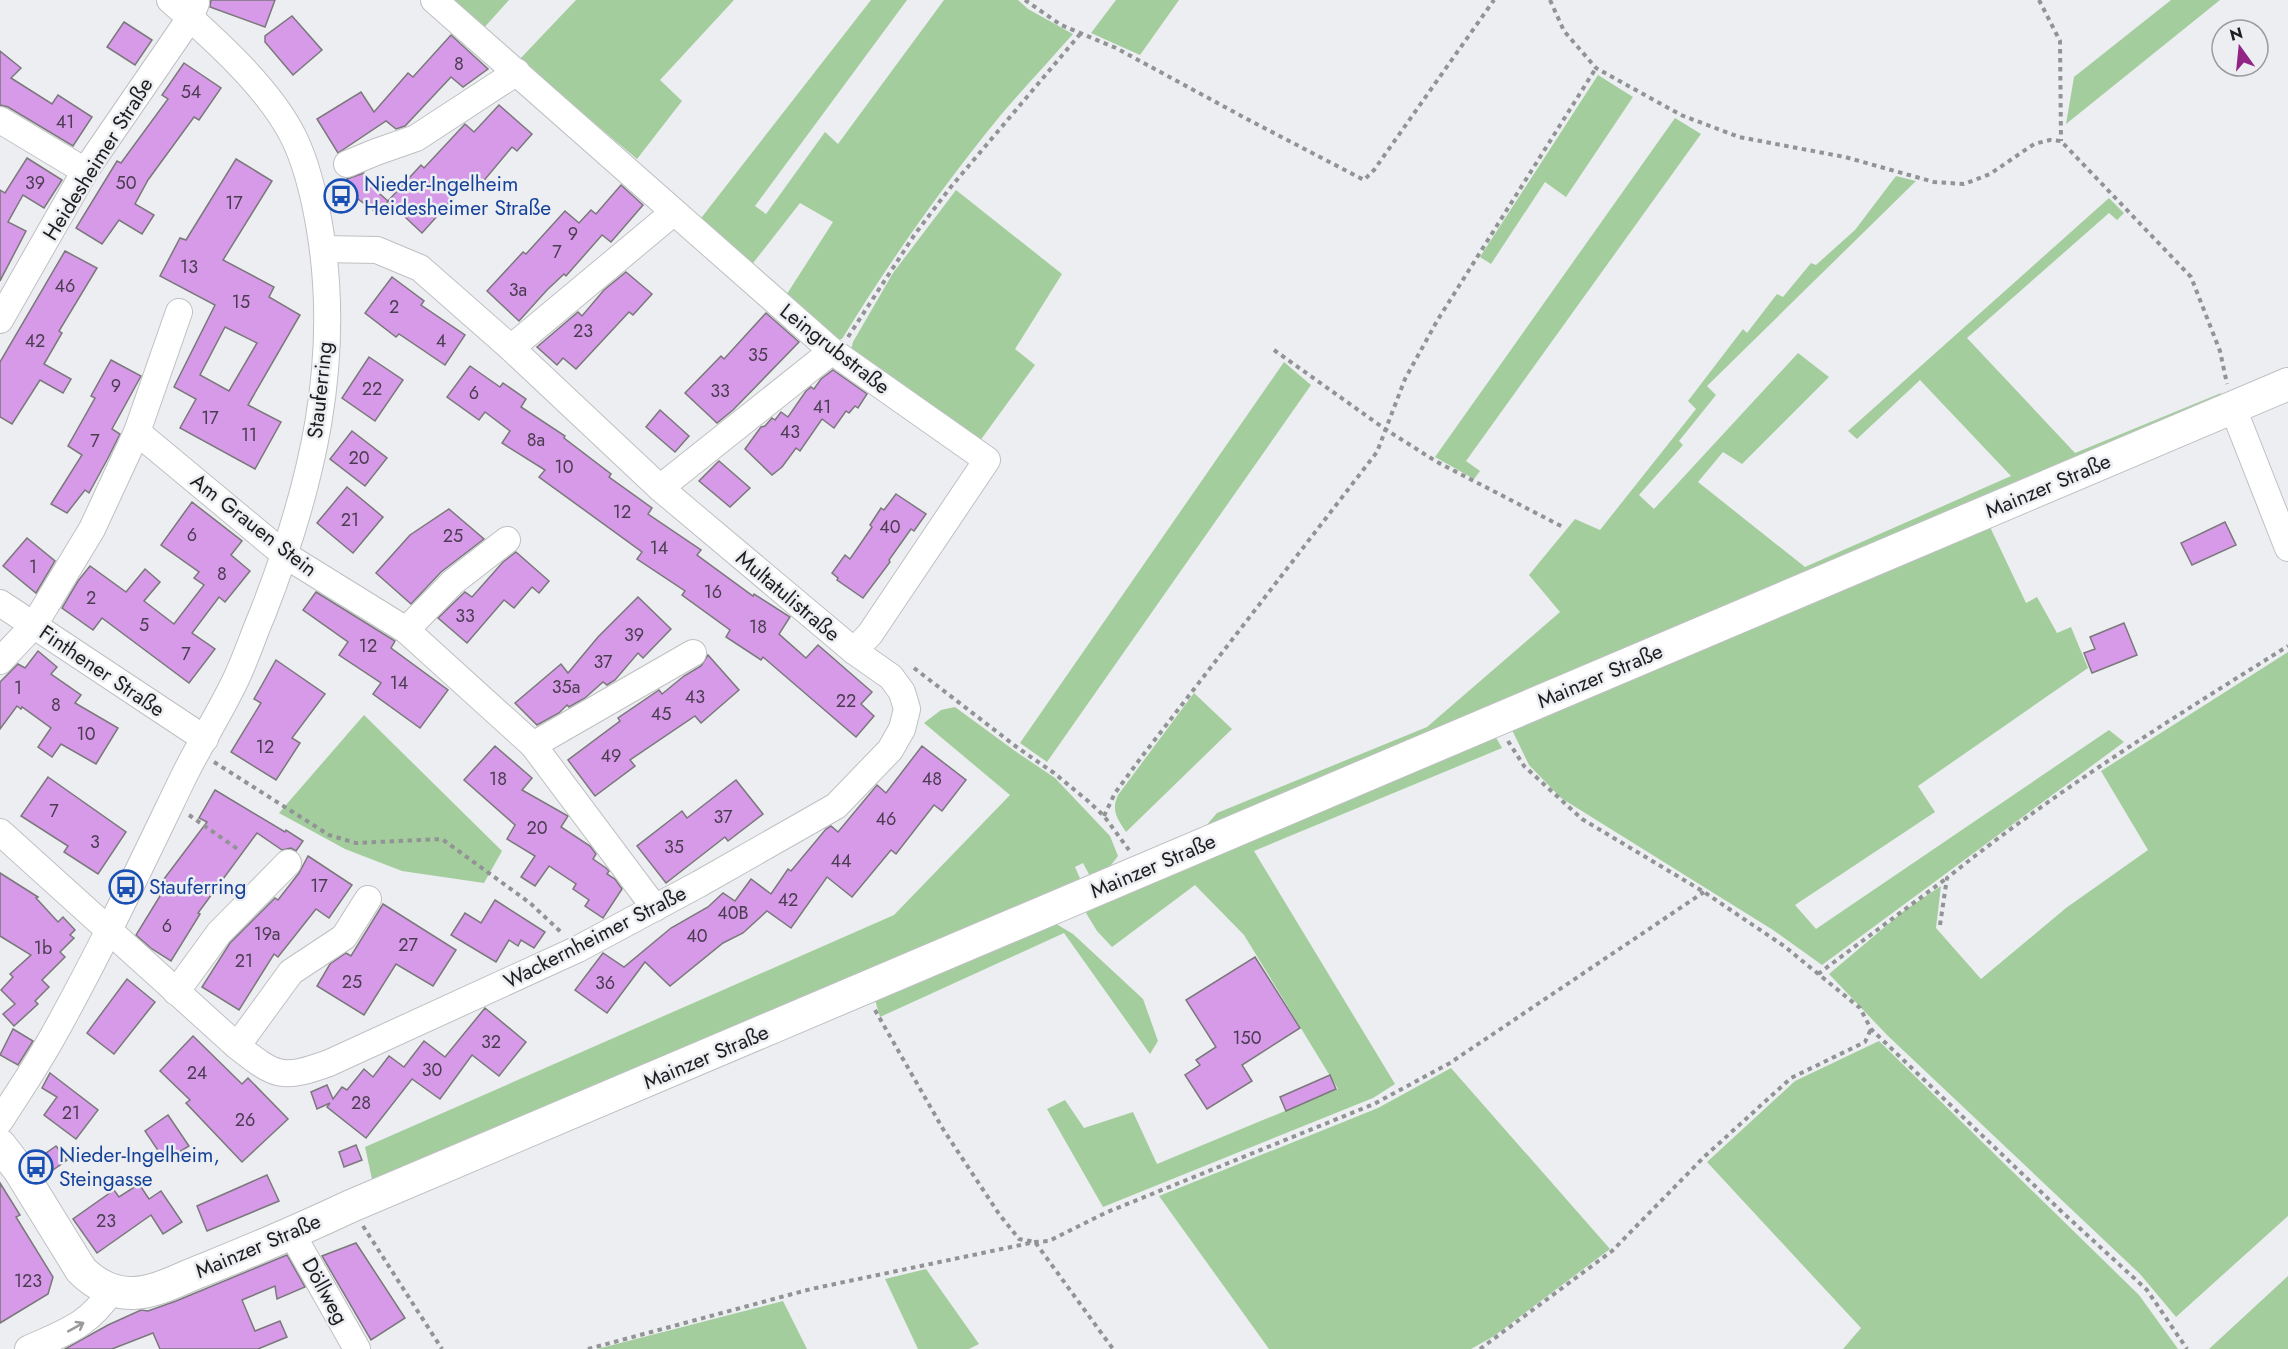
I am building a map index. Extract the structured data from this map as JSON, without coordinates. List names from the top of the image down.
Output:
{
  "streets": {
    "main road": ["Mainzer Straße"],
    "street": [
      "Heidesheimer Straße",
      "Leingrubstraße",
      "Stauferring",
      "Am Grauen Stein",
      "Multatulistraße",
      "Finthener Straße",
      "Wackernheimer Straße",
      "Döllweg"
    ]
  },
  "crossings": [
    ["Heidesheimer Straße", "Stauferring"],
    ["Leingrubstraße", "Multatulistraße"],
    ["Stauferring", "Am Grauen Stein"],
    ["Stauferring", "Multatulistraße"],
    ["Stauferring", "Finthener Straße"],
    ["Stauferring", "Wackernheimer Straße"],
    ["Mainzer Straße", "Döllweg"],
    ["Am Grauen Stein", "Wackernheimer Straße"],
    ["Multatulistraße", "Wackernheimer Straße"]
  ],
  "places": {
    "bus stop": ["Nieder-Ingelheim Heidesheimer Straße", "Stauferring", "Nieder-Ingelheim, Steingasse"]
  },
  "house_numbers": [
    "8",
    "54",
    "41",
    "39",
    "50",
    "17",
    "9",
    "7",
    "13",
    "46",
    "3a",
    "15",
    "2",
    "23",
    "42",
    "4",
    "35",
    "9",
    "22",
    "33",
    "6",
    "41",
    "17",
    "43",
    "11",
    "8a",
    "7",
    "20",
    "10",
    "12",
    "21",
    "40",
    "6",
    "25",
    "14",
    "1",
    "8",
    "16",
    "2",
    "33",
    "5",
    "18",
    "39",
    "12",
    "7",
    "37",
    "14",
    "35a",
    "1",
    "43",
    "22",
    "8",
    "45",
    "10",
    "12",
    "49",
    "18",
    "48",
    "7",
    "37",
    "46",
    "20",
    "3",
    "35",
    "44",
    "17",
    "42",
    "40B",
    "6",
    "19a",
    "40",
    "27",
    "1b",
    "21",
    "25",
    "36",
    "150",
    "32",
    "30",
    "24",
    "28",
    "21",
    "26",
    "23",
    "123"
  ],
  "north": "top"
}
